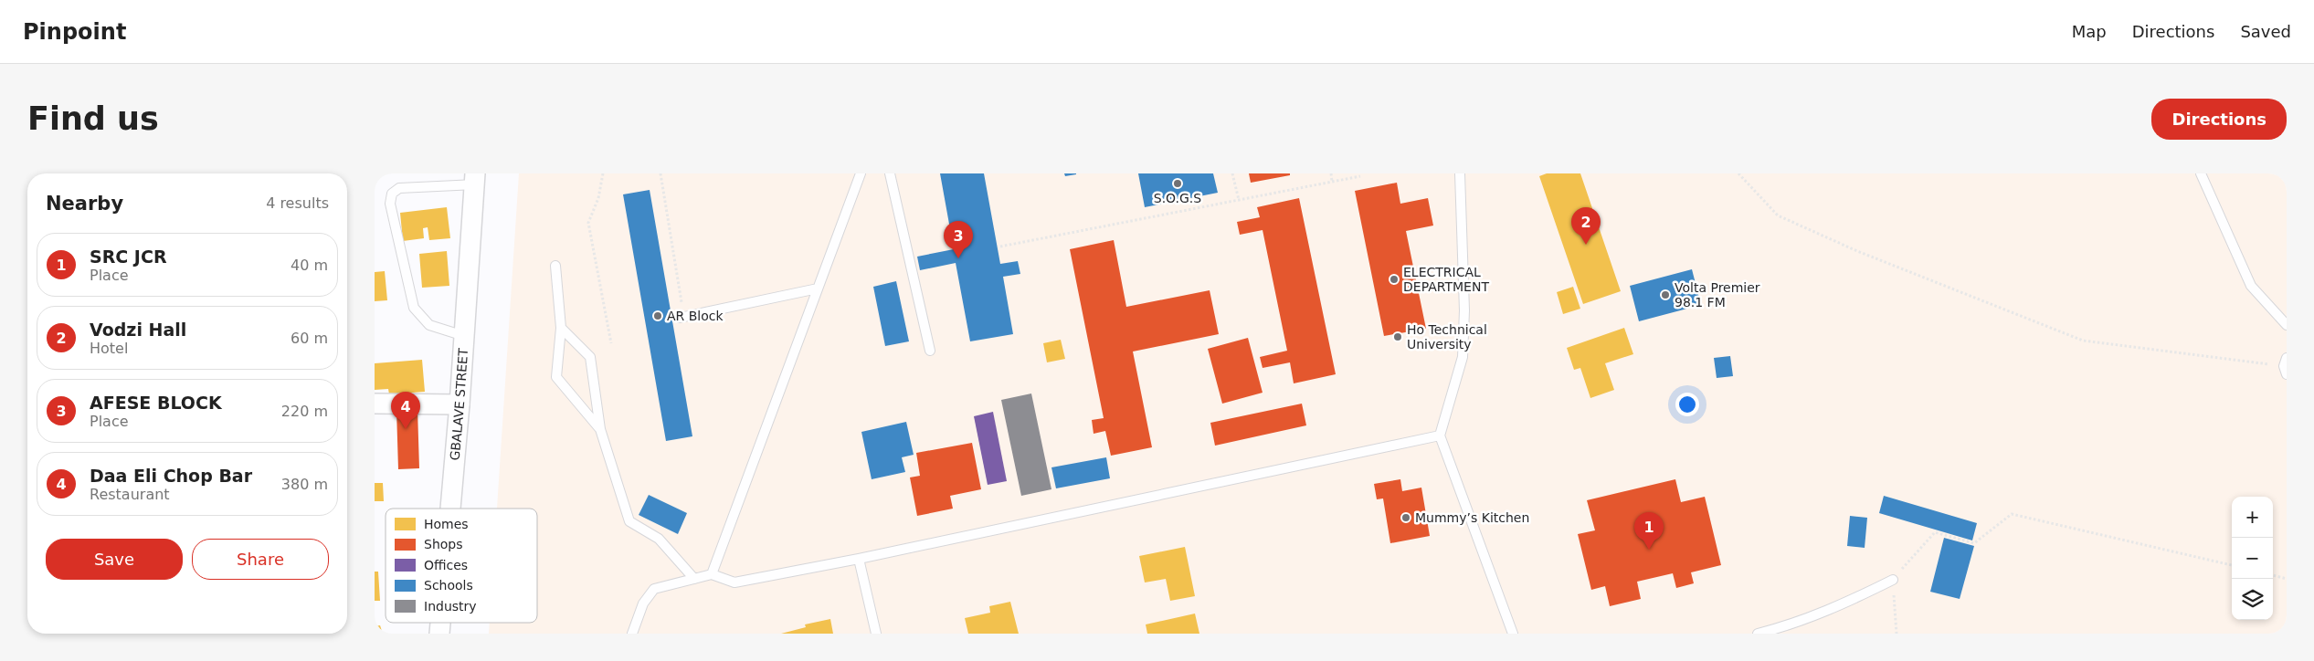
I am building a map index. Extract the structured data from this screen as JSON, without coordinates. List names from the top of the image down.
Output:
{
  "streets": {
    "street": ["GBALAVE STREET"]
  },
  "places": [
    "S.O.G.S",
    "ELECTRICAL DEPARTMENT",
    "Volta Premier 98.1 FM",
    "AR Block",
    "Ho Technical University",
    "Mummy’s Kitchen"
  ],
  "legend": [
    "Homes",
    "Shops",
    "Offices",
    "Schools",
    "Industry"
  ],
  "page": {
    "header": "Pinpoint",
    "nav": ["Map", "Directions", "Saved"],
    "buttons": [
      "Directions",
      ["Save", "Share"]
    ],
    "title": "Find us",
    "heading": ["Nearby", "4 results"],
    "pins": [
      "2",
      "3",
      "4",
      "1"
    ],
    "list": [
      {
        "mark": "1",
        "name": "SRC JCR",
        "note": "Place",
        "value": "40 m"
      },
      {
        "mark": "2",
        "name": "Vodzi Hall",
        "note": "Hotel",
        "value": "60 m"
      },
      {
        "mark": "3",
        "name": "AFESE BLOCK",
        "note": "Place",
        "value": "220 m"
      },
      {
        "mark": "4",
        "name": "Daa Eli Chop Bar",
        "note": "Restaurant",
        "value": "380 m"
      }
    ],
    "map_buttons": ["+", "−"]
  }
}
